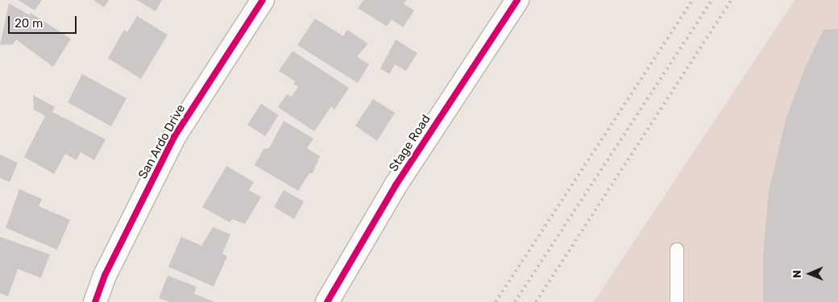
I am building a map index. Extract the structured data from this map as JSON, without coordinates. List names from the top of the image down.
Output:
{
  "streets": {
    "main road": ["San Ardo Drive", "Stage Road"]
  },
  "scale_bar": "20 m",
  "north": "left"
}
